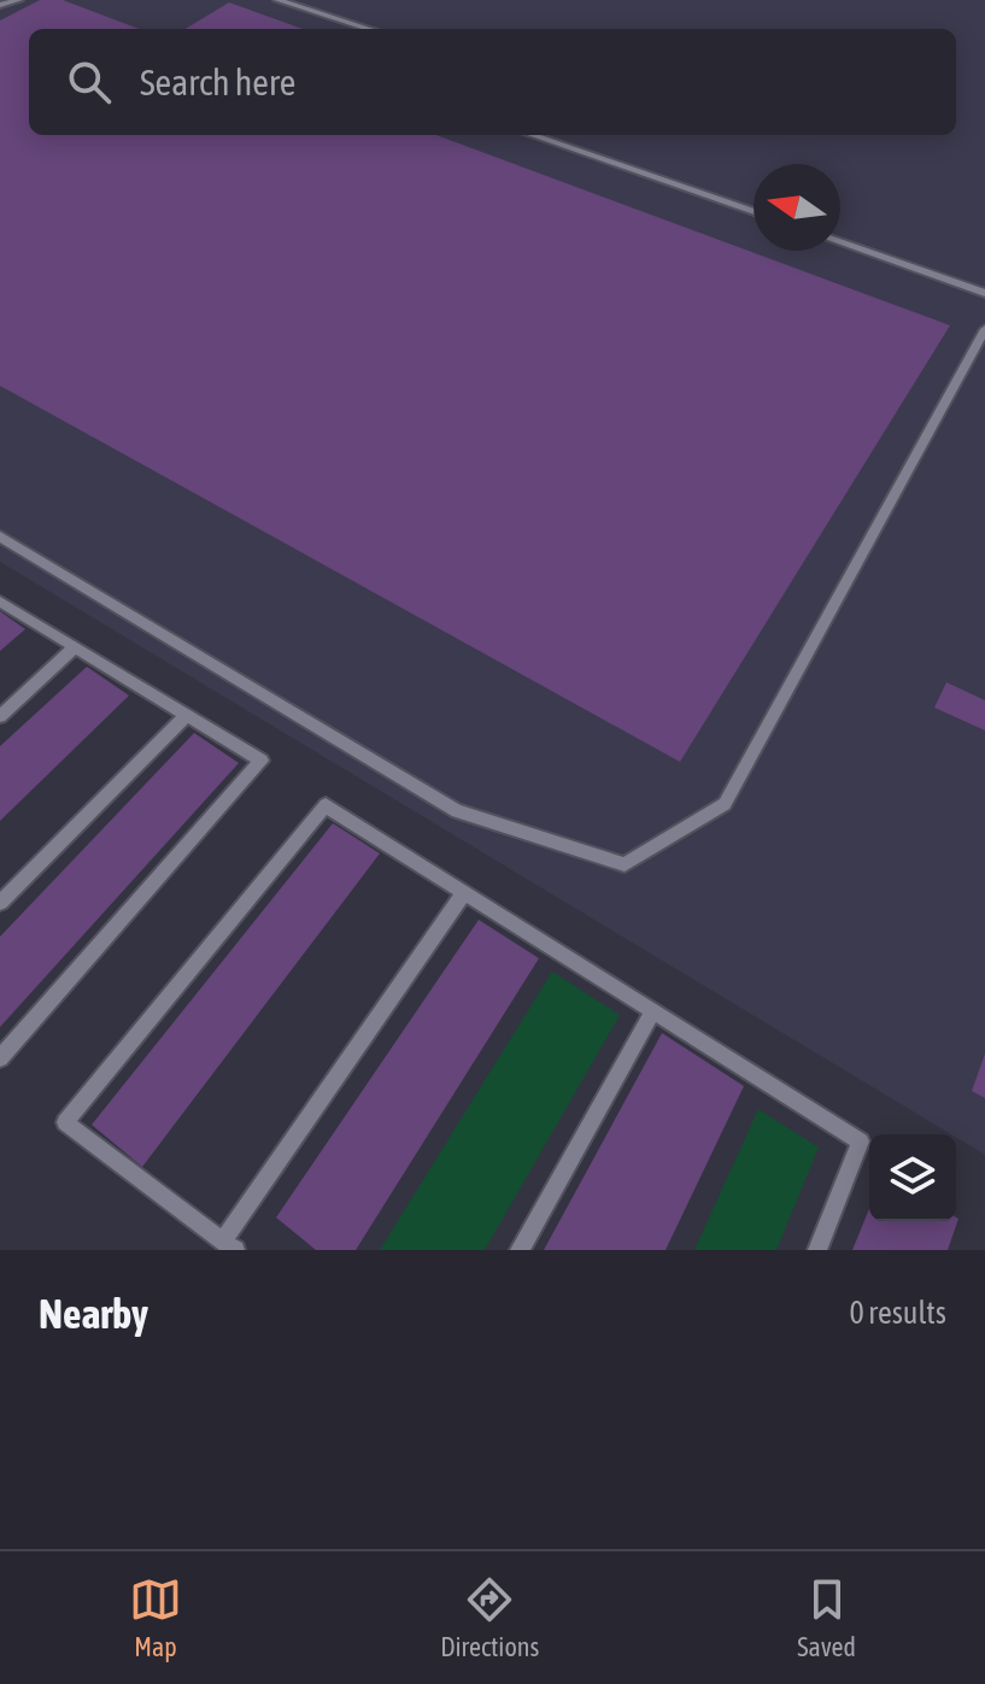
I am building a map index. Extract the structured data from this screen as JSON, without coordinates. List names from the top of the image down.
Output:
{
  "north": "left",
  "page": {
    "search": "Search here",
    "heading": ["Nearby", "0 results"],
    "nav": ["Map", "Directions", "Saved"]
  }
}
